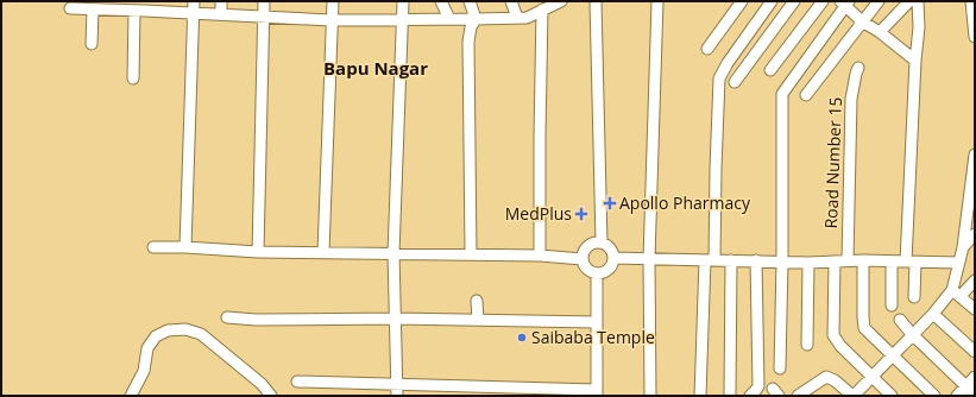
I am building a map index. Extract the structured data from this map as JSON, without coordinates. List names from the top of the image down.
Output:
{
  "streets": {
    "street": ["Road Number 15"]
  },
  "districts": ["Bapu Nagar"],
  "places": {
    "health": ["Apollo Pharmacy", "MedPlus"],
    "other": ["Saibaba Temple"]
  }
}
